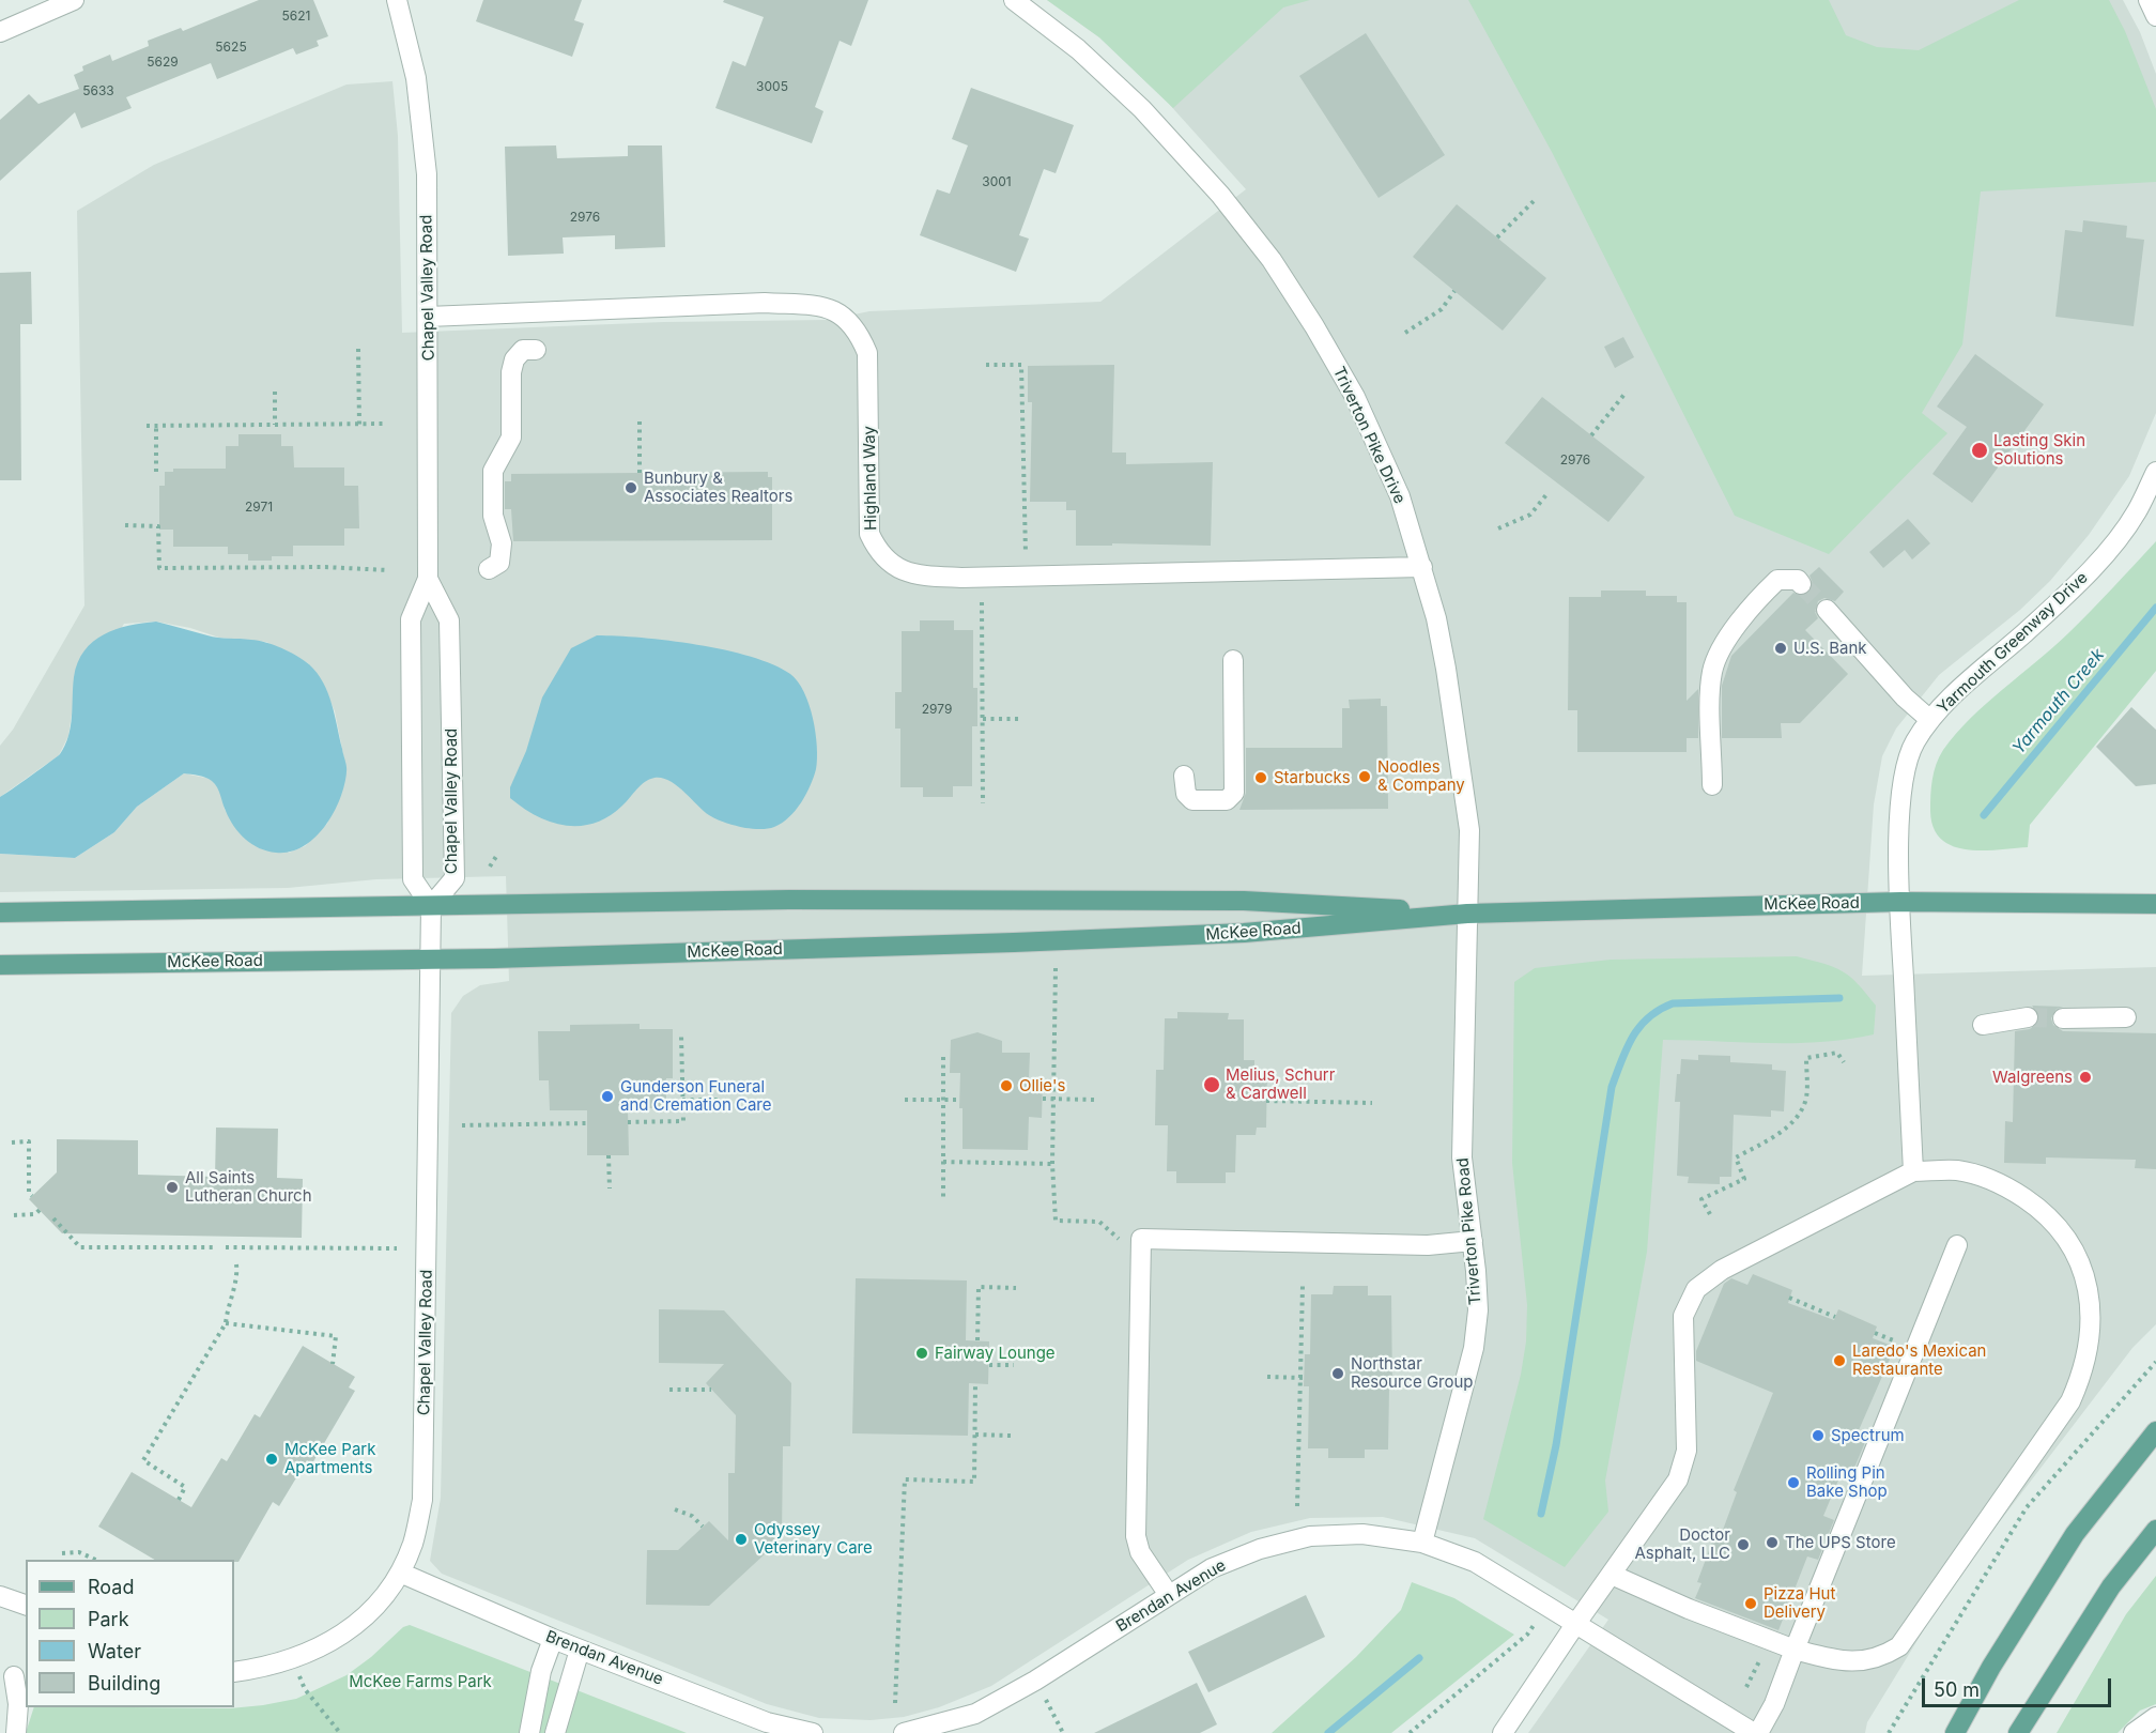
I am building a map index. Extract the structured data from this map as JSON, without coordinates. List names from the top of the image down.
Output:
{
  "streets": {
    "main road": ["McKee Road"],
    "street": [
      "Chapel Valley Road",
      "Triverton Pike Drive",
      "Highland Way",
      "Yarmouth Greenway Drive",
      "Triverton Pike Road",
      "Brendan Avenue"
    ]
  },
  "crossings": [
    ["Chapel Valley Road", "Highland Way"],
    ["Chapel Valley Road", "McKee Road"],
    ["Chapel Valley Road", "Brendan Avenue"],
    ["Triverton Pike Drive", "Highland Way"],
    ["Triverton Pike Drive", "McKee Road"],
    ["Triverton Pike Drive", "Triverton Pike Road"],
    ["Yarmouth Greenway Drive", "McKee Road"],
    ["McKee Road", "Triverton Pike Road"],
    ["Triverton Pike Road", "Brendan Avenue"]
  ],
  "water": ["Yarmouth Creek"],
  "parks": ["McKee Farms Park"],
  "places": [
    "Lasting Skin Solutions",
    "Bunbury & Associates Realtors",
    "U.S. Bank",
    "Noodles & Company",
    "Starbucks",
    "Walgreens",
    "Melius, Schurr & Cardwell",
    "Ollie's",
    "Gunderson Funeral and Cremation Care",
    "All Saints Lutheran Church",
    "Fairway Lounge",
    "Laredo's Mexican Restaurante",
    "Northstar Resource Group",
    "Spectrum",
    "McKee Park Apartments",
    "Rolling Pin Bake Shop",
    "Odyssey Veterinary Care",
    "The UPS Store",
    "Doctor Asphalt, LLC",
    "Pizza Hut Delivery"
  ],
  "house_numbers": [
    "5621",
    "5625",
    "5629",
    "3005",
    "5633",
    "3001",
    "2976",
    "2976",
    "2971",
    "2979"
  ],
  "legend": [
    "Road",
    "Park",
    "Water",
    "Building"
  ],
  "scale_bar": "50 m"
}
